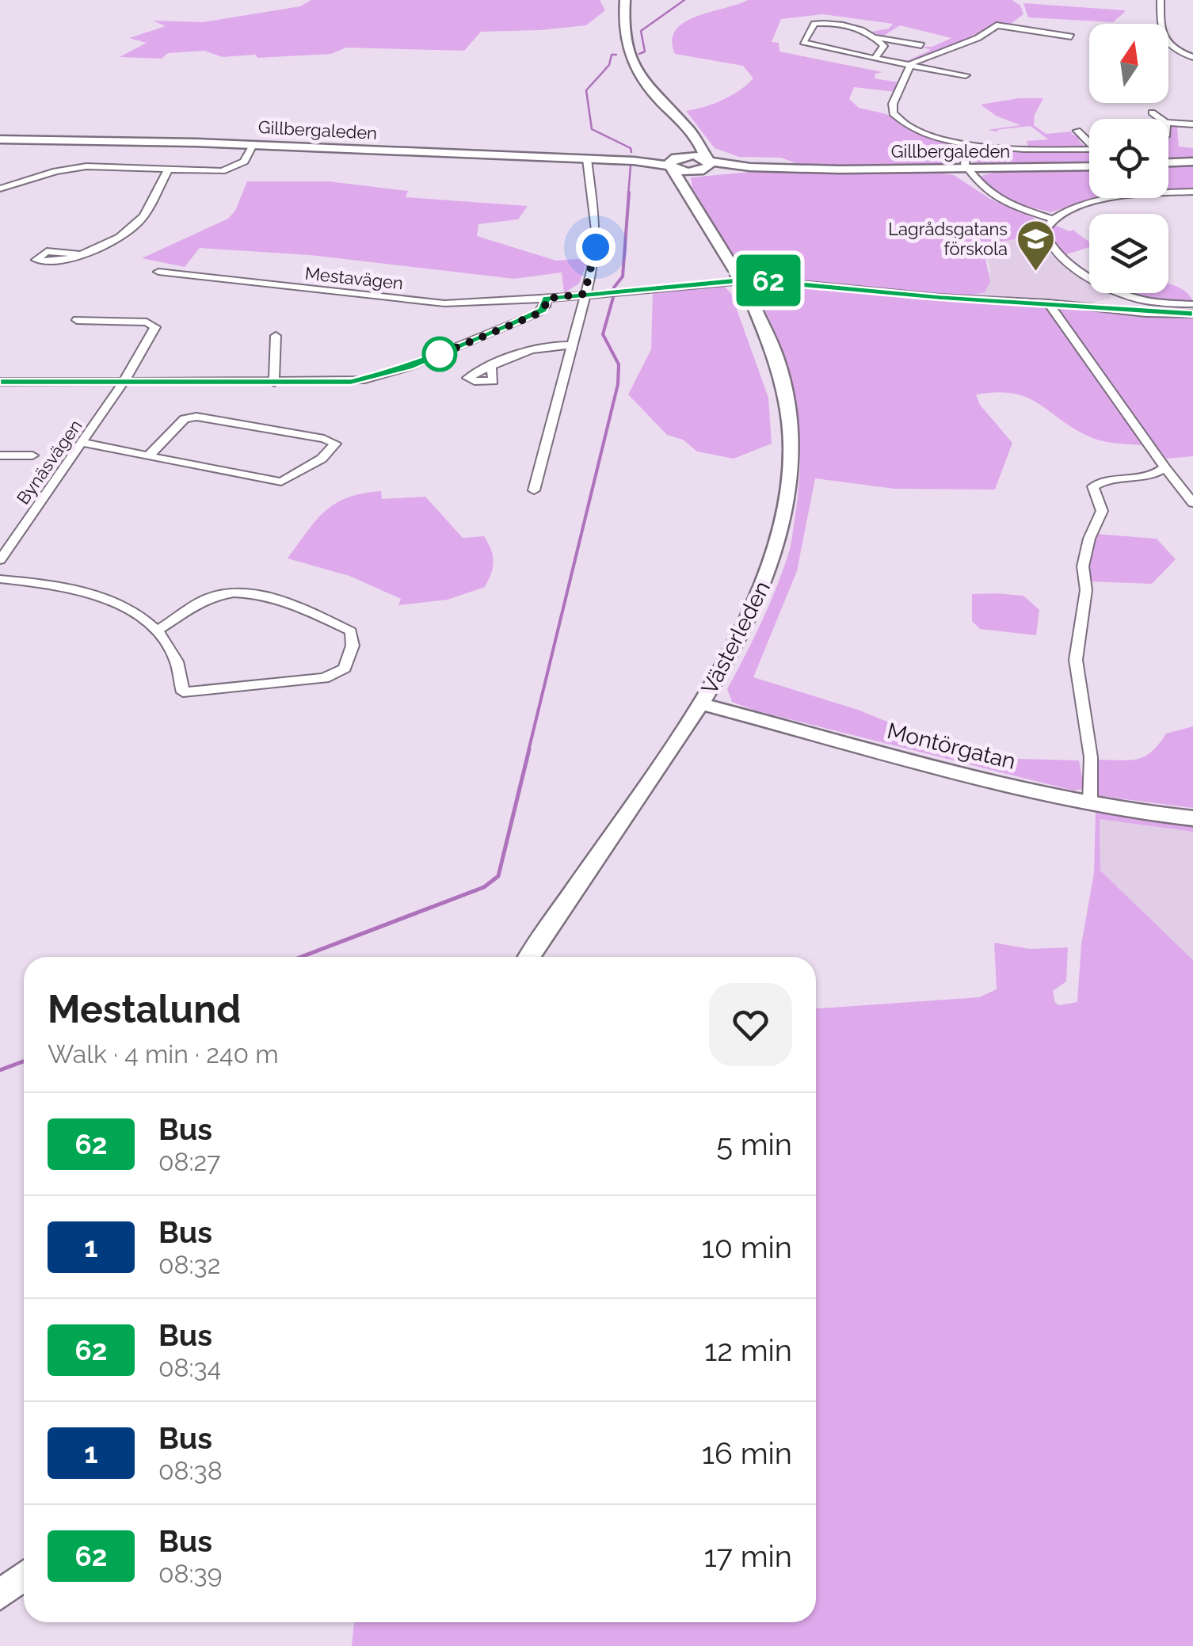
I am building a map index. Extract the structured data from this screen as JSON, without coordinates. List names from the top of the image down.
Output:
{
  "streets": {
    "main road": ["Gillbergaleden", "Västerleden", "Montörgatan"],
    "street": ["Mestavägen", "Bynäsvägen"]
  },
  "crossings": [
    ["Gillbergaleden", "Västerleden"],
    ["Västerleden", "Montörgatan"]
  ],
  "places": {
    "school or university": ["Lagrådsgatans förskola"]
  },
  "lines": ["bus line 62"],
  "north": "top",
  "page": {
    "on_map": "62",
    "heading": ["Mestalund", "Walk · 4 min · 240 m"],
    "list": [
      {
        "mark": "62",
        "name": "Bus",
        "note": "08:27",
        "value": "5 min"
      },
      {
        "mark": "1",
        "name": "Bus",
        "note": "08:32",
        "value": "10 min"
      },
      {
        "mark": "62",
        "name": "Bus",
        "note": "08:34",
        "value": "12 min"
      },
      {
        "mark": "1",
        "name": "Bus",
        "note": "08:38",
        "value": "16 min"
      },
      {
        "mark": "62",
        "name": "Bus",
        "note": "08:39",
        "value": "17 min"
      }
    ]
  }
}
